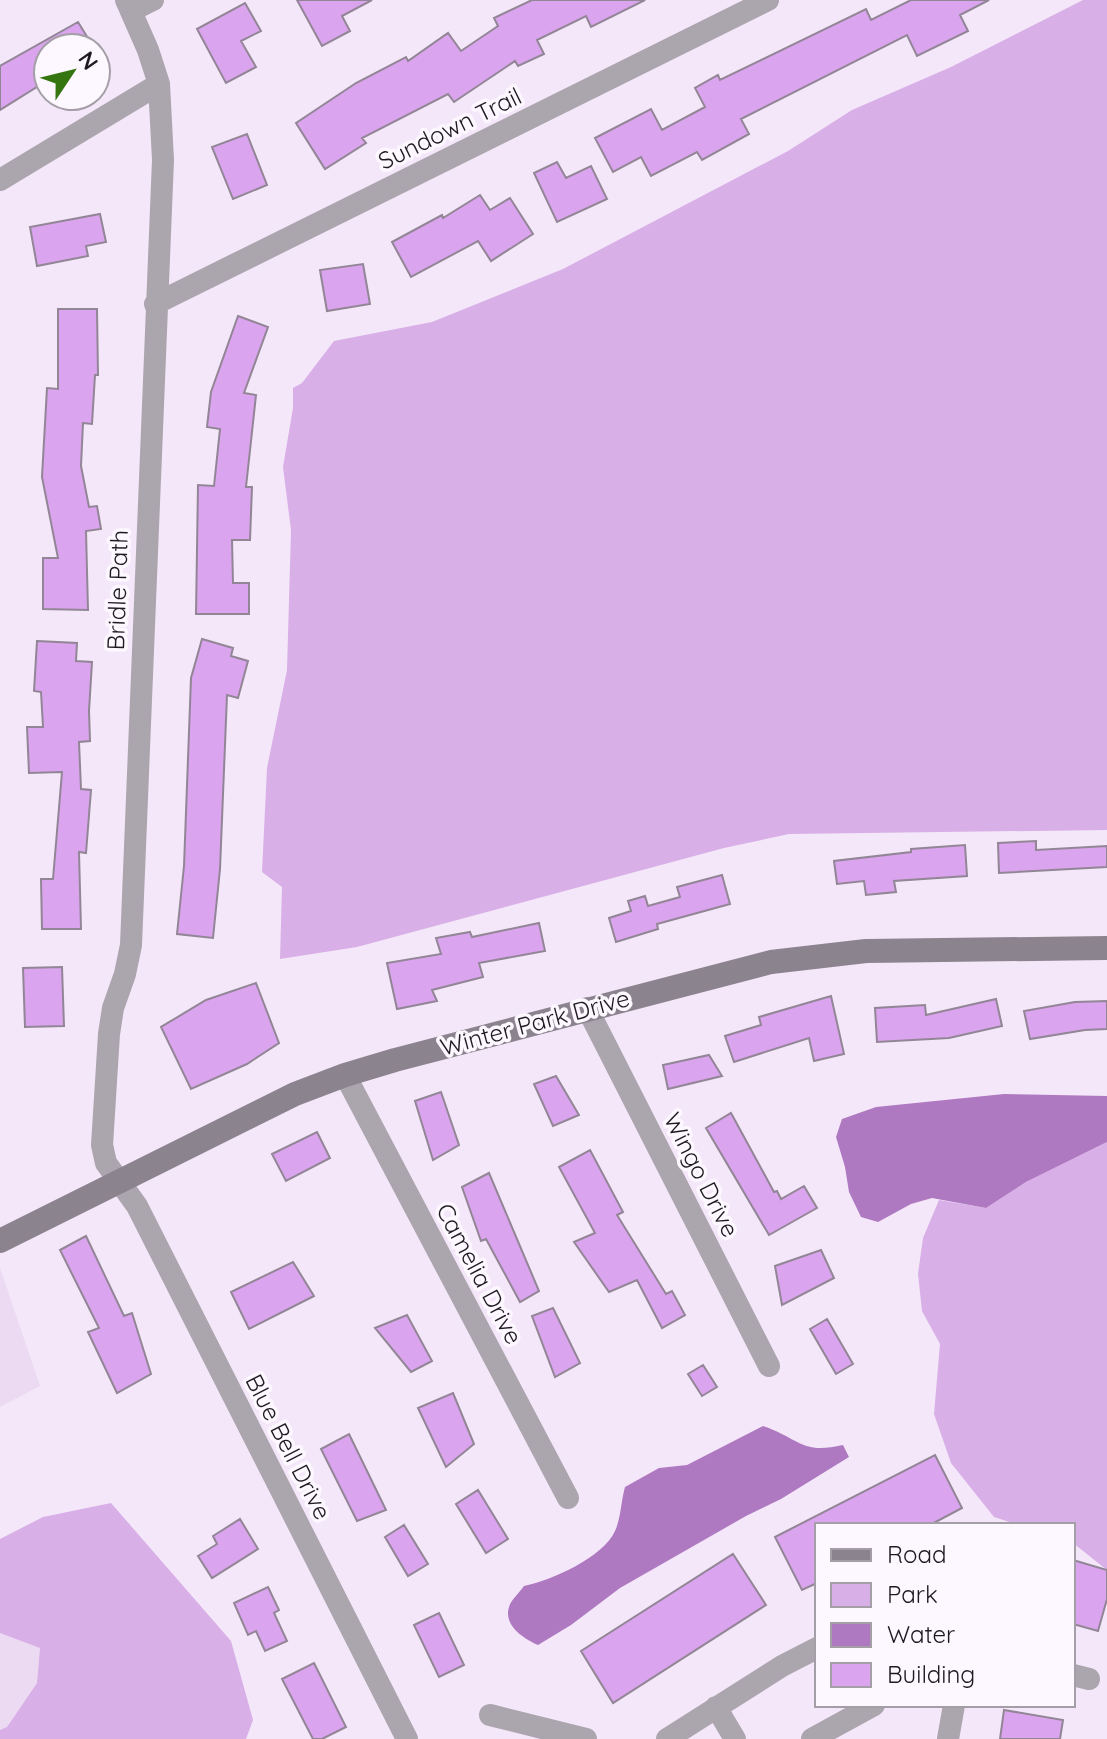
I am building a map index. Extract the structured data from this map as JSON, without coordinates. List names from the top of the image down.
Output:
{
  "streets": {
    "street": [
      "Sundown Trail",
      "Bridle Path",
      "Winter Park Drive",
      "Wingo Drive",
      "Camelia Drive",
      "Blue Bell Drive"
    ]
  },
  "crossings": [
    ["Sundown Trail", "Bridle Path"],
    ["Bridle Path", "Winter Park Drive"],
    ["Bridle Path", "Blue Bell Drive"],
    ["Winter Park Drive", "Wingo Drive"],
    ["Winter Park Drive", "Camelia Drive"],
    ["Winter Park Drive", "Blue Bell Drive"]
  ],
  "legend": [
    "Road",
    "Park",
    "Water",
    "Building"
  ],
  "north": "top right"
}
